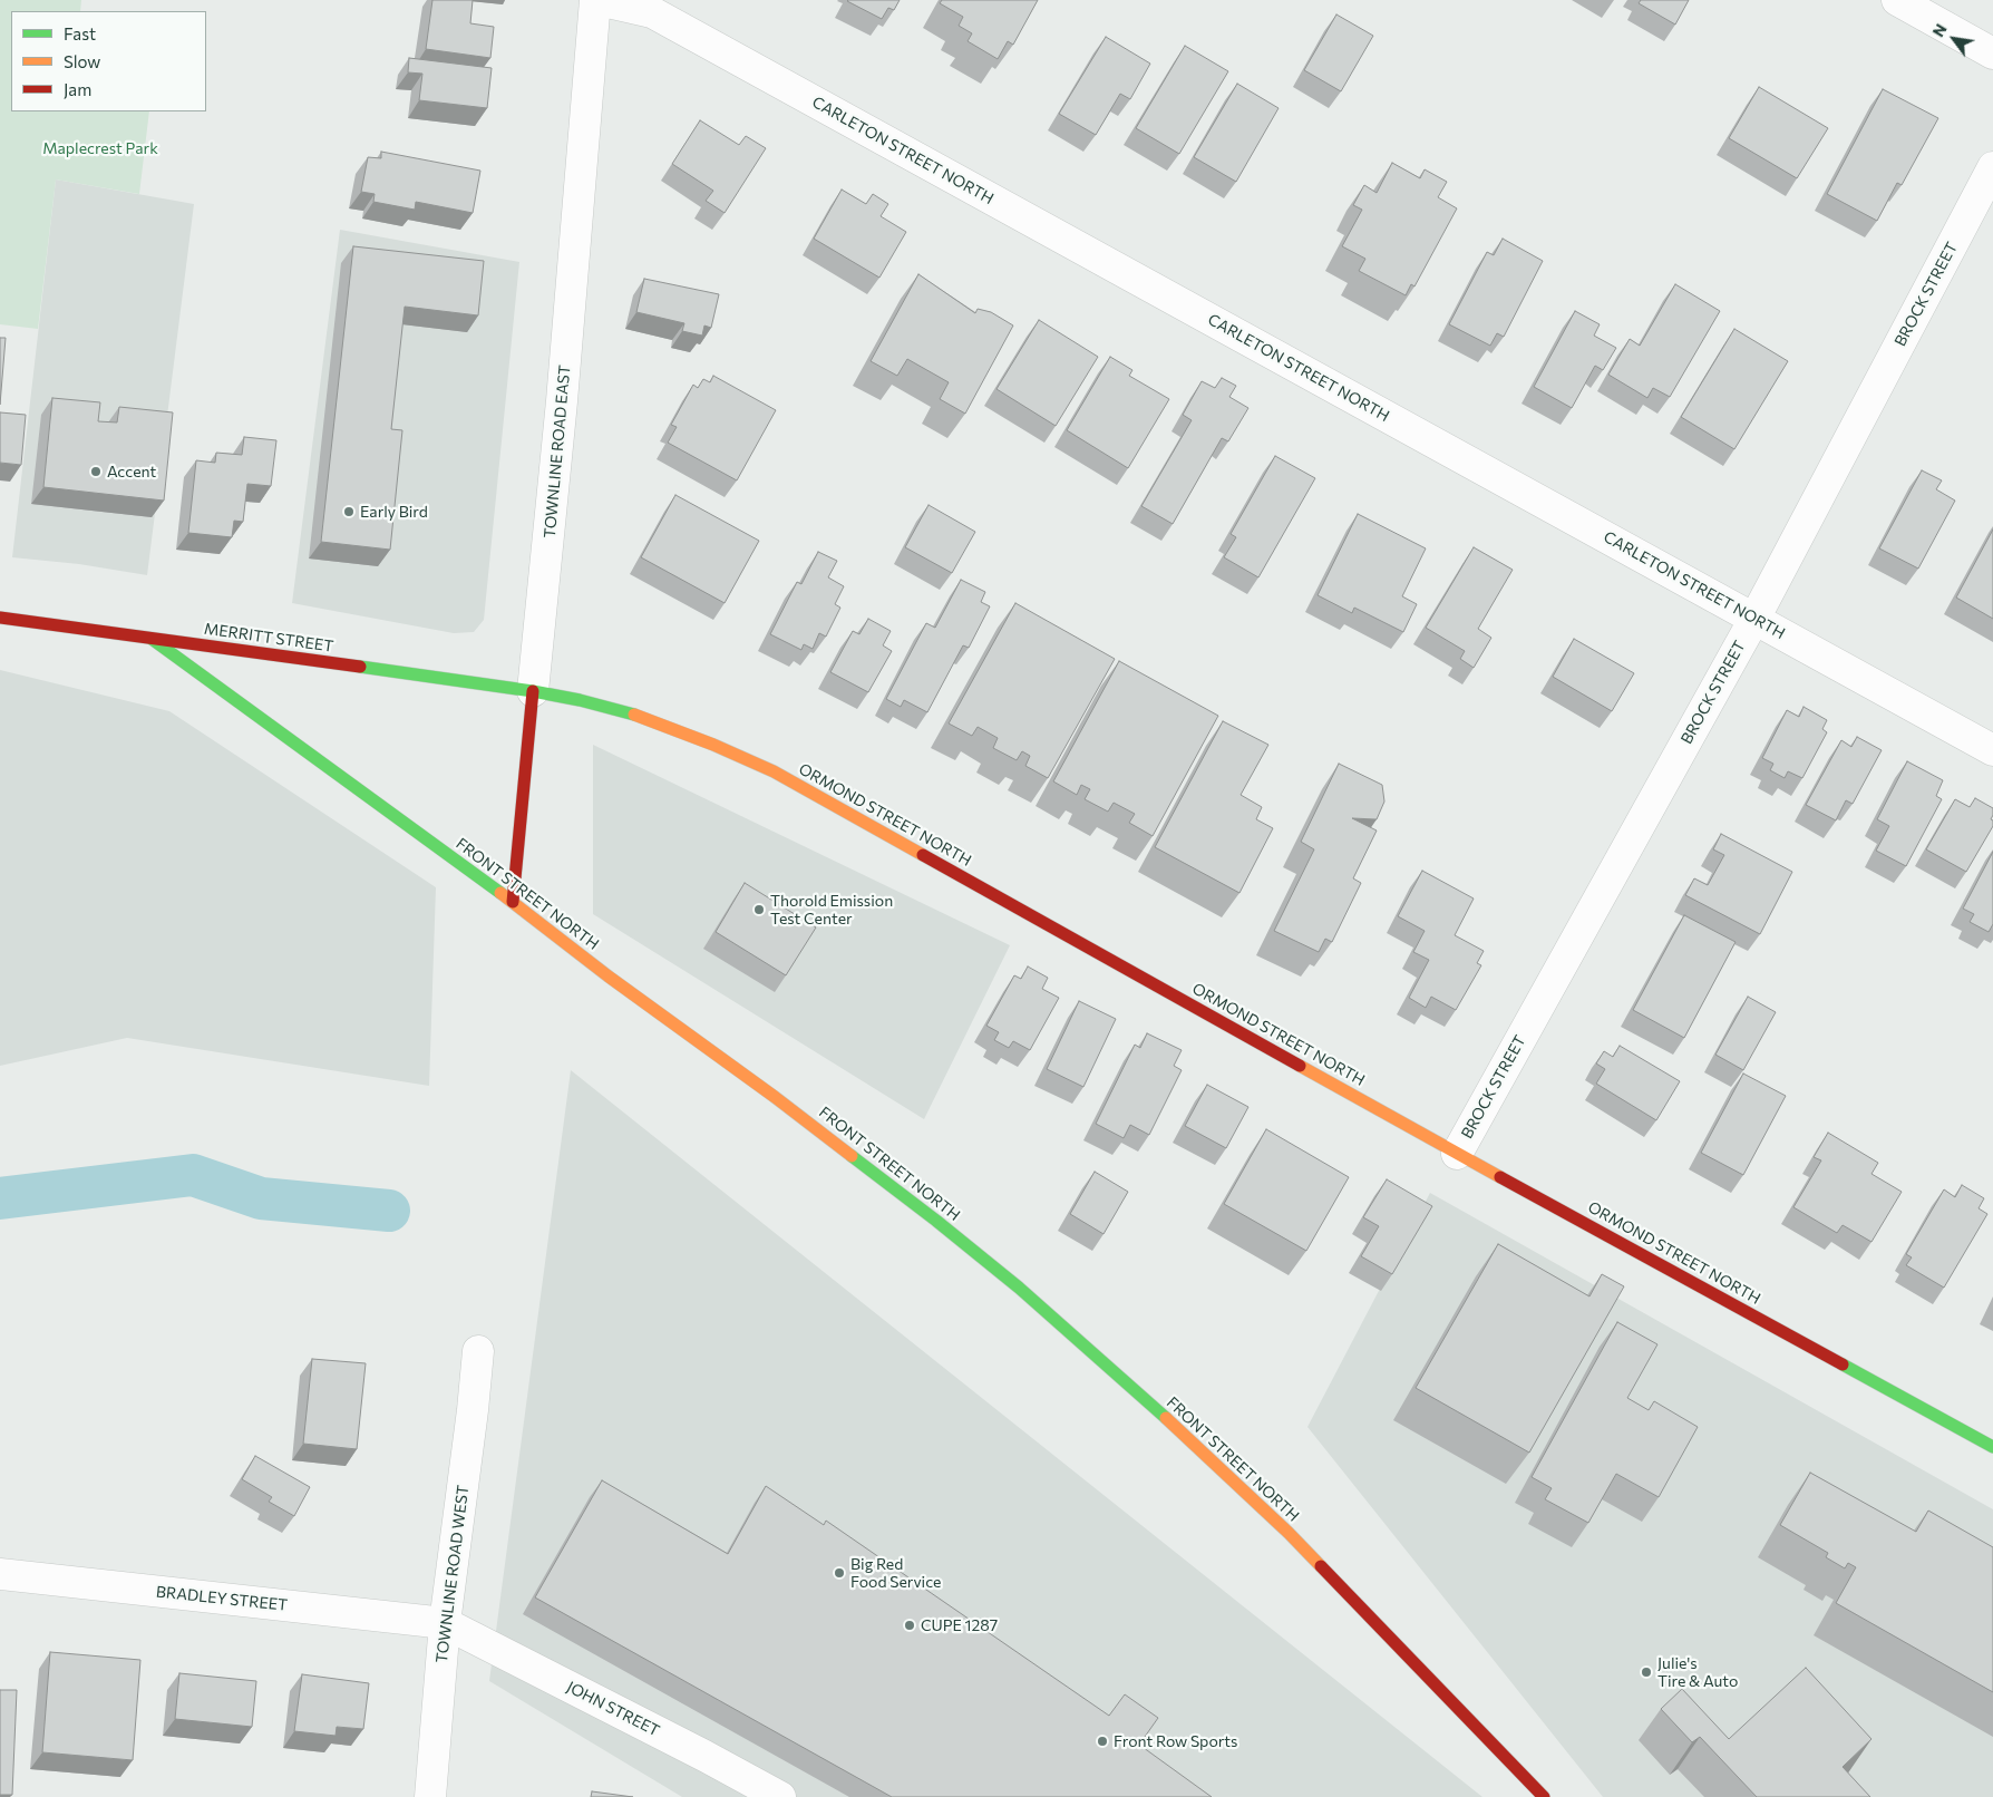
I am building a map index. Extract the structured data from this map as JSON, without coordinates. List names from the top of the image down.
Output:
{
  "streets": {
    "main road": [
      "TOWNLINE ROAD EAST",
      "MERRITT STREET",
      "ORMOND STREET NORTH",
      "FRONT STREET NORTH"
    ],
    "street": [
      "CARLETON STREET NORTH",
      "BROCK STREET",
      "TOWNLINE ROAD WEST",
      "BRADLEY STREET",
      "JOHN STREET"
    ]
  },
  "crossings": [
    ["CARLETON STREET NORTH", "BROCK STREET"],
    ["CARLETON STREET NORTH", "TOWNLINE ROAD EAST"],
    ["BROCK STREET", "ORMOND STREET NORTH"],
    ["TOWNLINE ROAD EAST", "MERRITT STREET"],
    ["TOWNLINE ROAD EAST", "ORMOND STREET NORTH"],
    ["TOWNLINE ROAD EAST", "FRONT STREET NORTH"],
    ["MERRITT STREET", "ORMOND STREET NORTH"],
    ["MERRITT STREET", "FRONT STREET NORTH"],
    ["TOWNLINE ROAD WEST", "BRADLEY STREET"],
    ["TOWNLINE ROAD WEST", "JOHN STREET"],
    ["BRADLEY STREET", "JOHN STREET"]
  ],
  "parks": ["Maplecrest Park"],
  "places": [
    "Accent",
    "Early Bird",
    "Thorold Emission Test Center",
    "Big Red Food Service",
    "CUPE 1287",
    "Julie's Tire & Auto",
    "Front Row Sports"
  ],
  "legend": ["Fast", "Slow", "Jam"],
  "north": "top left"
}
